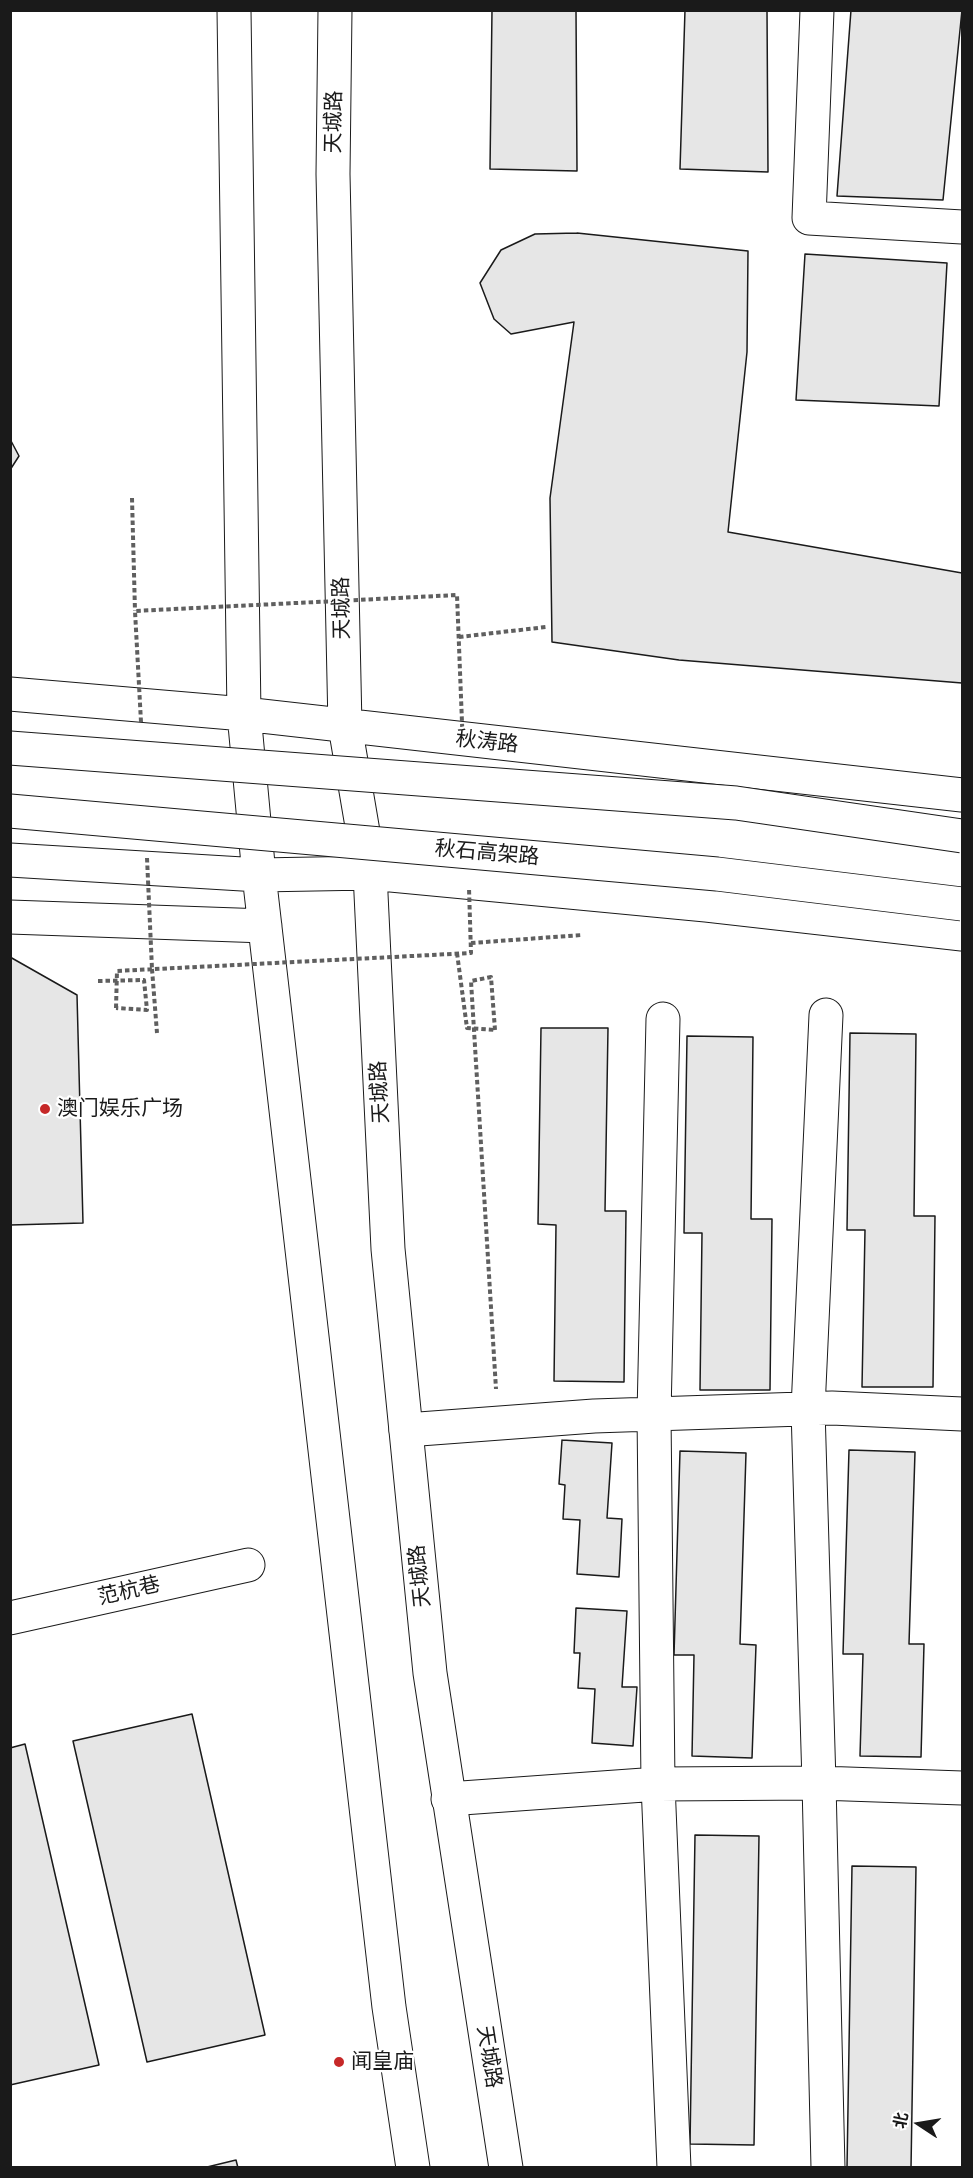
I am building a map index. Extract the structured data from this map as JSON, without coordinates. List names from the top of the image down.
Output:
{
  "streets": {
    "main road": [
      "天城路",
      "秋涛路",
      "秋石高架路",
      "范杭巷"
    ]
  },
  "crossings": [
    ["天城路", "秋涛路"]
  ],
  "places": ["澳门娱乐广场", "闻皇庙"],
  "north": "left"
}
